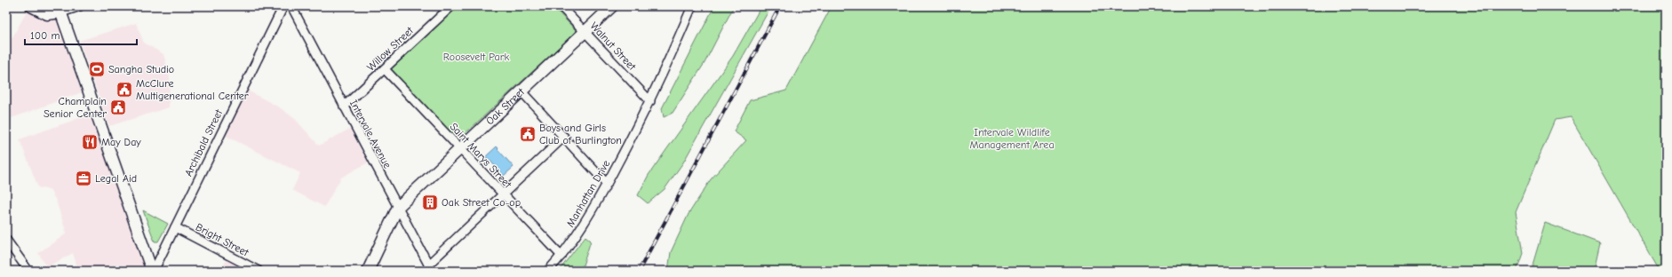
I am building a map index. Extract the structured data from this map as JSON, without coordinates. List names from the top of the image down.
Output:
{
  "streets": {
    "street": [
      "Walnut Street",
      "Willow Street",
      "Oak Street",
      "Intervale Avenue",
      "Archibald Street",
      "Saint Marys Street",
      "Manhattan Drive",
      "Bright Street"
    ]
  },
  "crossings": [
    ["Walnut Street", "Oak Street"],
    ["Walnut Street", "Manhattan Drive"],
    ["Willow Street", "Intervale Avenue"],
    ["Willow Street", "Saint Marys Street"],
    ["Oak Street", "Intervale Avenue"],
    ["Oak Street", "Saint Marys Street"],
    ["Archibald Street", "Bright Street"],
    ["Saint Marys Street", "Manhattan Drive"]
  ],
  "parks": ["Roosevelt Park", "Intervale Wildlife Management Area"],
  "places": {
    "sports": ["Sangha Studio"],
    "public building": ["McClure Multigenerational Center", "Champlain Senior Center", "Boys and Girls Club of Burlington"],
    "restaurant": ["May Day"],
    "office": ["Legal Aid"],
    "building": ["Oak Street Co-op"]
  },
  "scale_bar": "100 m"
}
